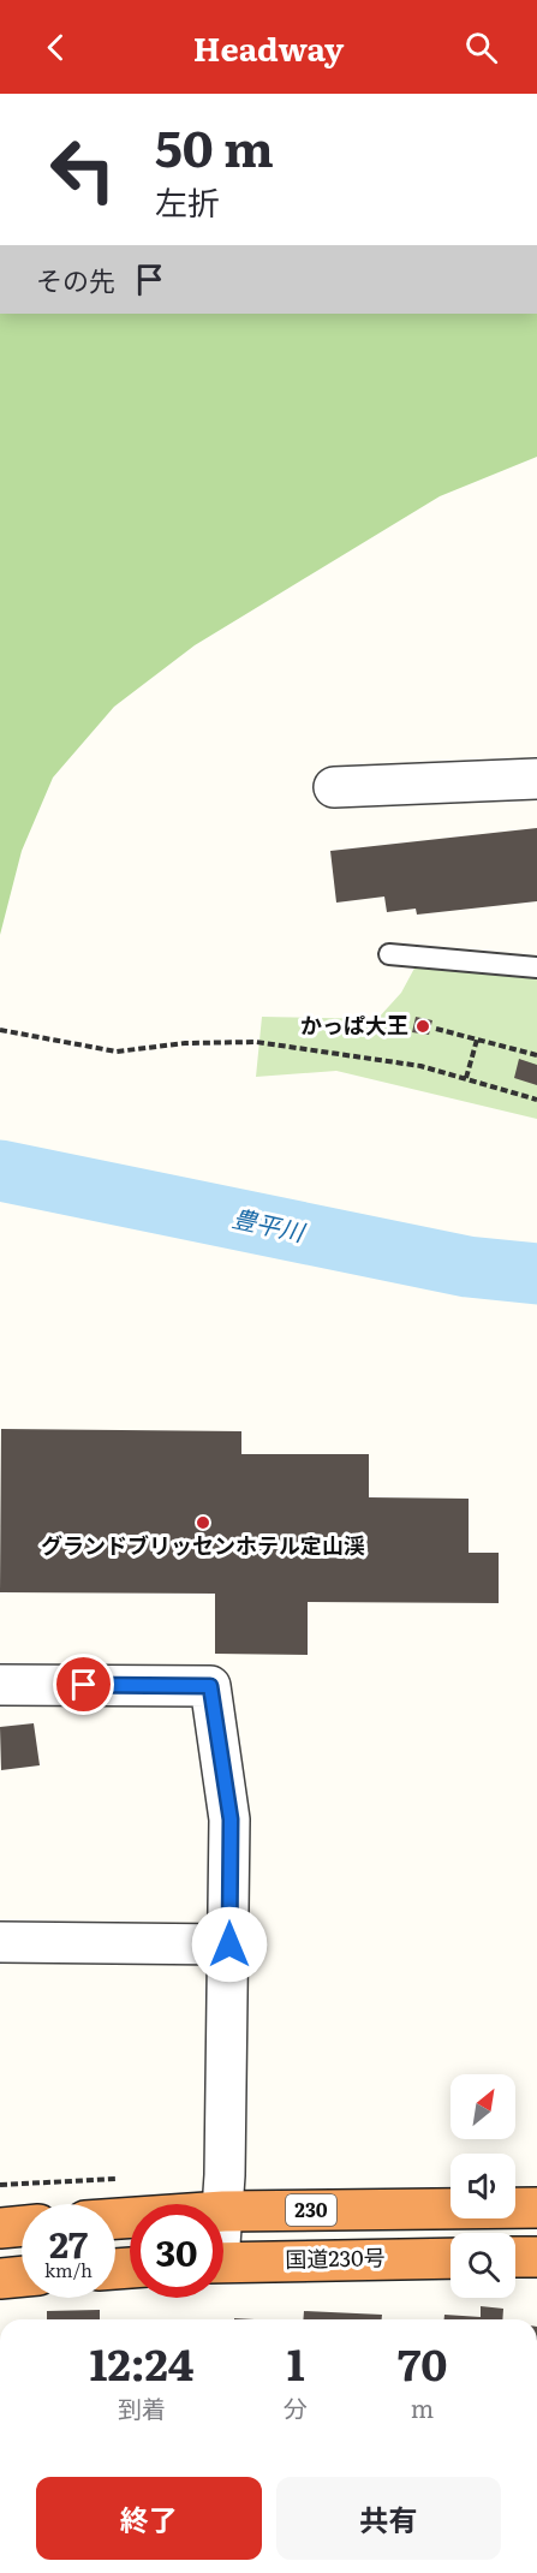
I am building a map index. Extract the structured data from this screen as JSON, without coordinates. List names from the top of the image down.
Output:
{
  "streets": {
    "highway": ["230", "国道230号"]
  },
  "water": ["豊平川"],
  "places": ["かっぱ大王", "グランドブリッセンホテル定山渓"],
  "north": "top right",
  "page": {
    "header": "Headway",
    "turn": ["50 m", "左折"],
    "then": "その先",
    "speed": "27 km/h",
    "limit": "30",
    "eta": [
      "12:24",
      "到着",
      "1",
      "分",
      "70",
      "m"
    ],
    "buttons": ["終了", "共有"]
  }
}
